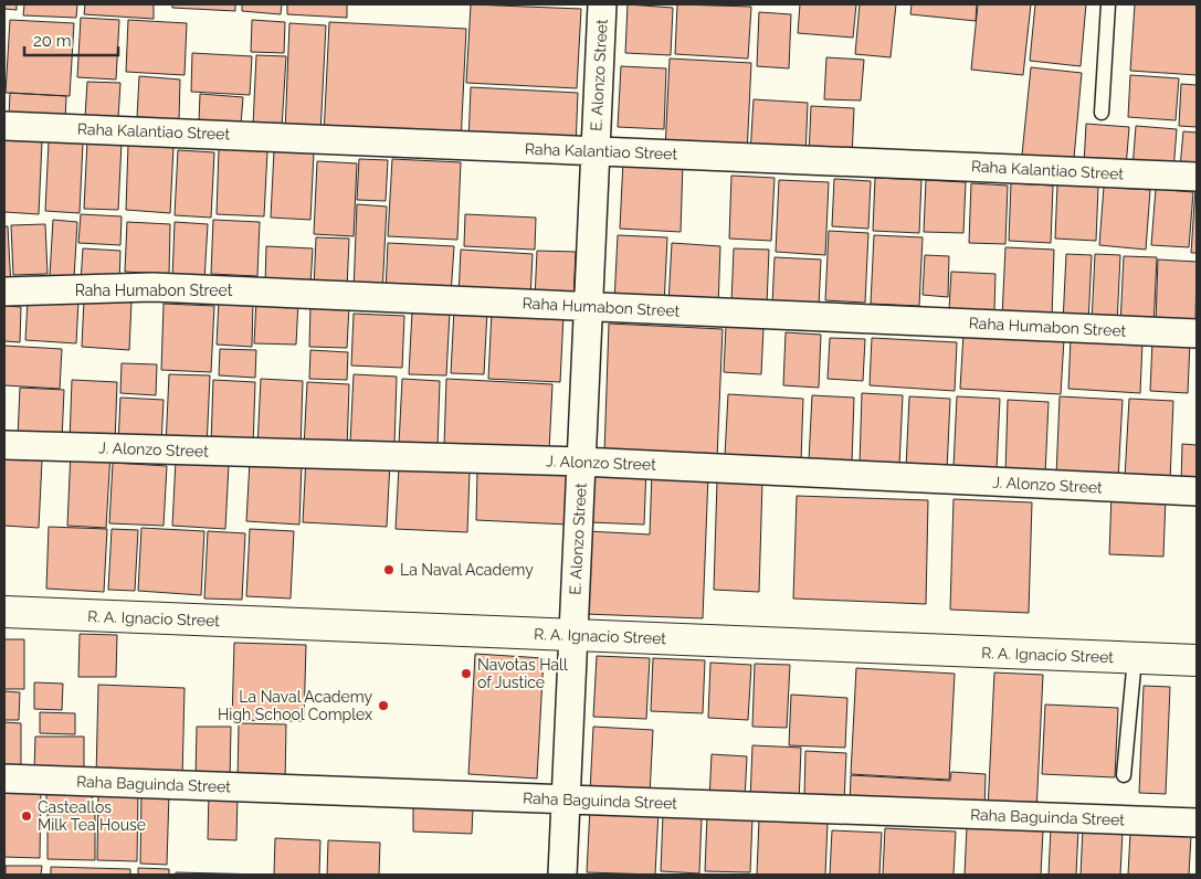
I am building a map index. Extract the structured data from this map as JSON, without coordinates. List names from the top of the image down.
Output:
{
  "streets": {
    "street": [
      "E. Alonzo Street",
      "Raha Kalantiao Street",
      "Raha Humabon Street",
      "J. Alonzo Street",
      "R. A. Ignacio Street",
      "Raha Baguinda Street"
    ]
  },
  "crossings": [
    ["E. Alonzo Street", "Raha Kalantiao Street"],
    ["E. Alonzo Street", "Raha Humabon Street"],
    ["E. Alonzo Street", "J. Alonzo Street"],
    ["E. Alonzo Street", "R. A. Ignacio Street"],
    ["E. Alonzo Street", "Raha Baguinda Street"]
  ],
  "places": [
    "La Naval Academy",
    "Navotas Hall of Justice",
    "La Naval Academy High School Complex",
    "Casteallos Milk Tea House"
  ],
  "scale_bar": "20 m"
}
